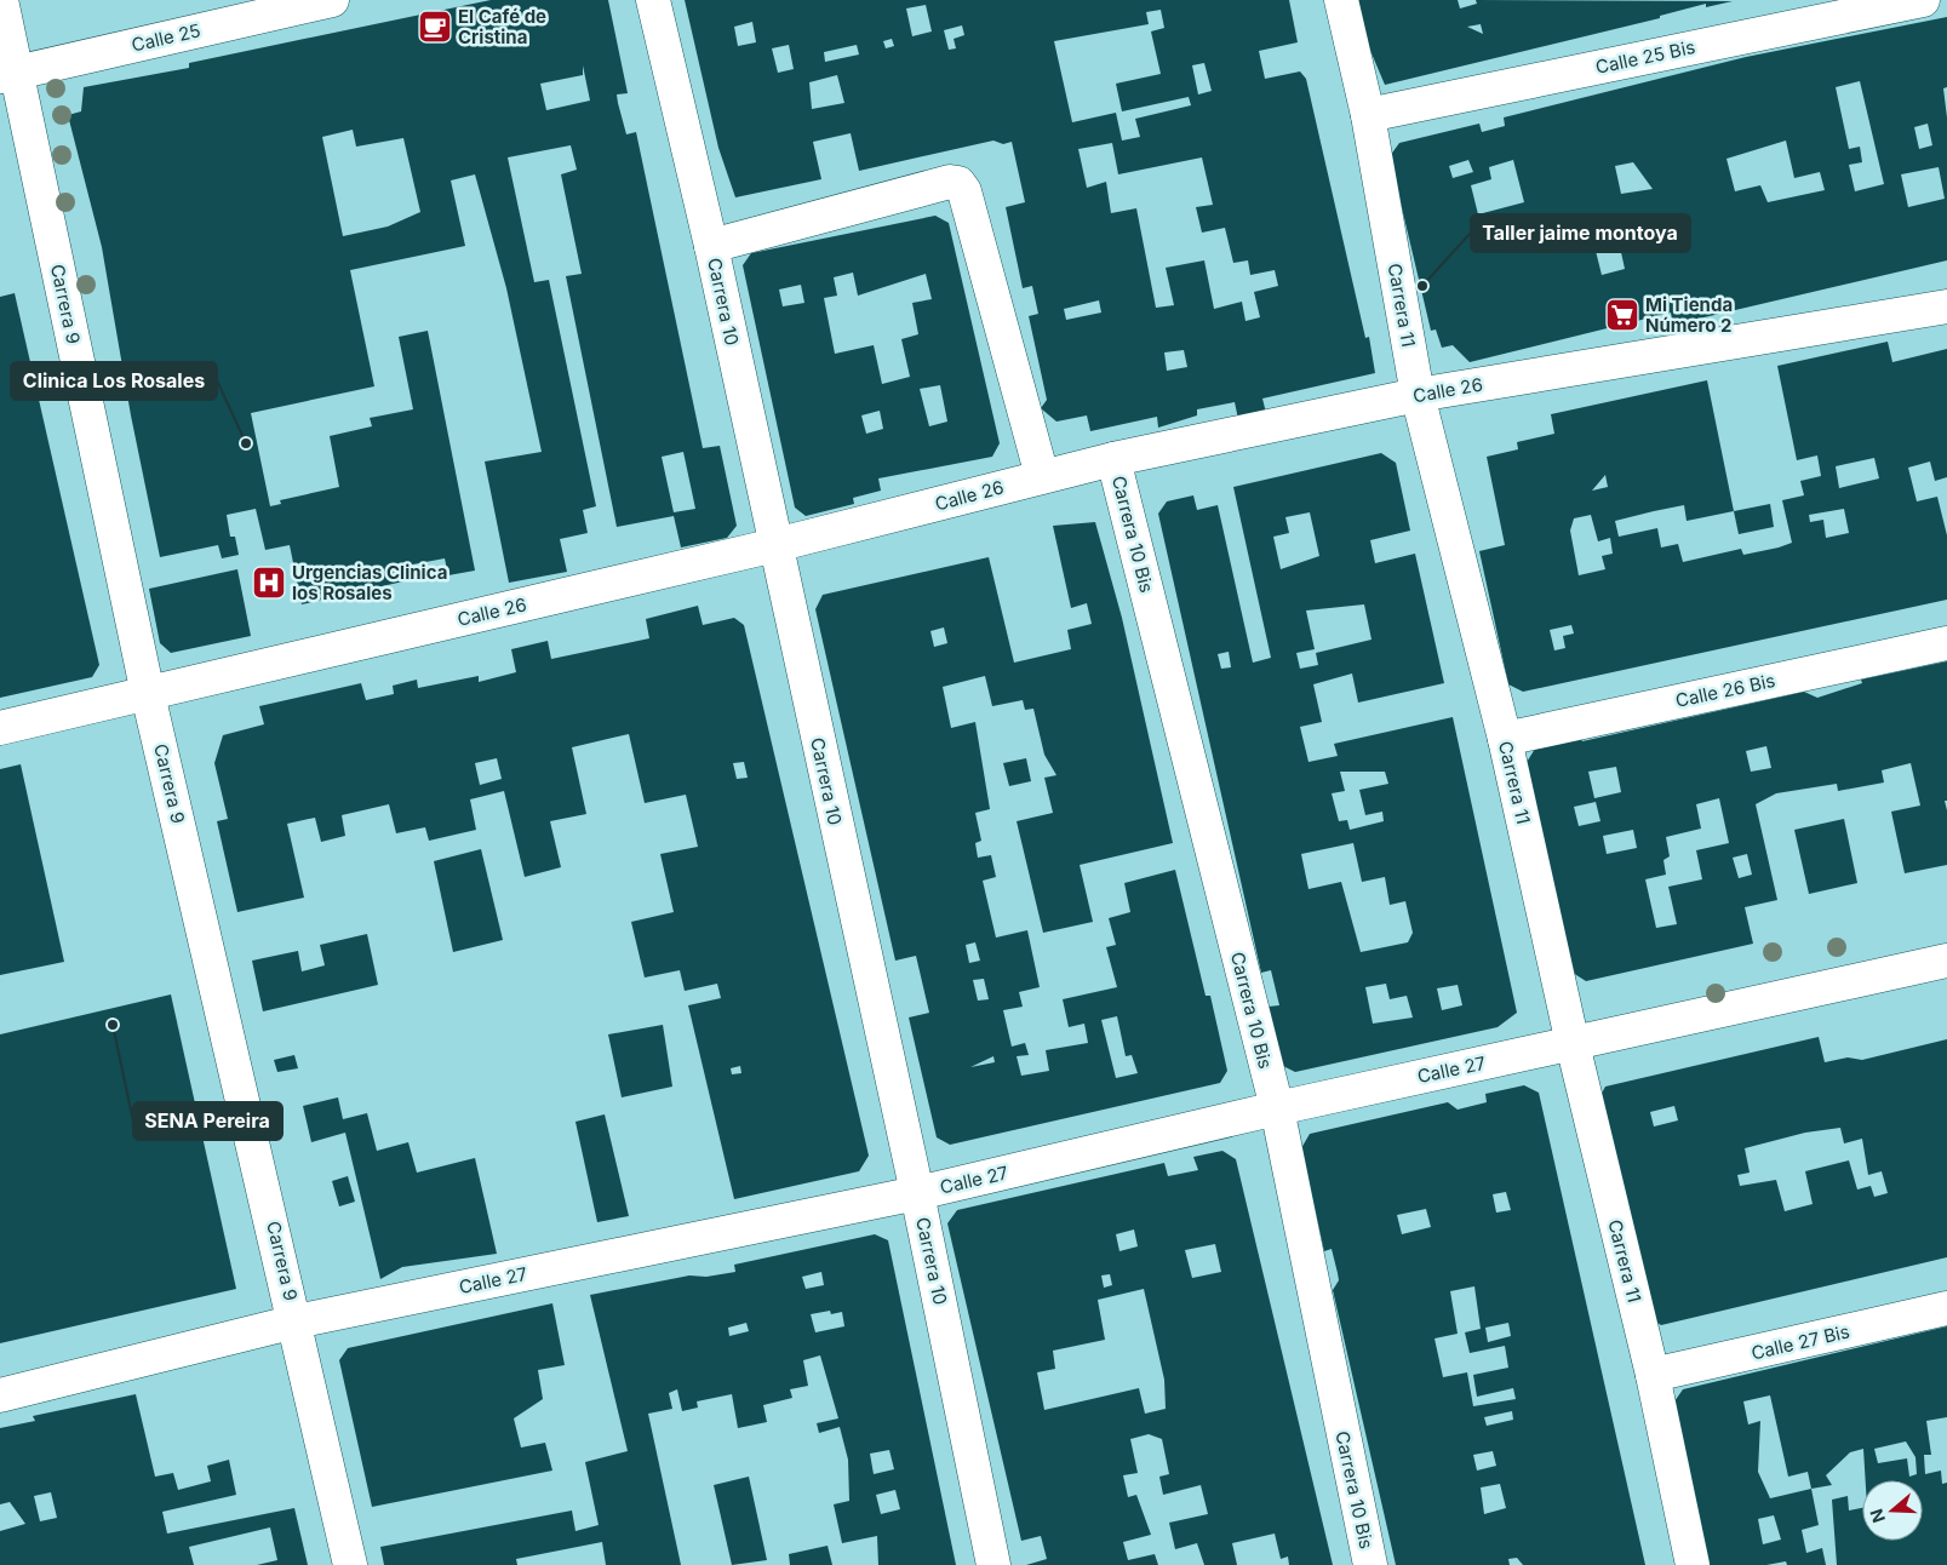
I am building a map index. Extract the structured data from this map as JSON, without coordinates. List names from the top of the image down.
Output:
{
  "streets": {
    "street": [
      "Calle 25",
      "Calle 25 Bis",
      "Carrera 10",
      "Carrera 9",
      "Carrera 11",
      "Calle 26",
      "Carrera 10 Bis",
      "Calle 26 Bis",
      "Calle 27",
      "Calle 27 Bis"
    ]
  },
  "crossings": [
    ["Calle 25", "Carrera 9"],
    ["Calle 25 Bis", "Carrera 11"],
    ["Carrera 10", "Calle 26"],
    ["Carrera 10", "Calle 27"],
    ["Carrera 9", "Calle 26"],
    ["Carrera 9", "Calle 27"],
    ["Carrera 11", "Calle 26"],
    ["Carrera 11", "Calle 26 Bis"],
    ["Carrera 11", "Calle 27"],
    ["Carrera 11", "Calle 27 Bis"],
    ["Calle 26", "Carrera 10 Bis"],
    ["Carrera 10 Bis", "Calle 27"]
  ],
  "places": {
    "cafe": ["El Café de Cristina"],
    "other": ["Taller jaime montoya", "Clinica Los Rosales", "SENA Pereira"],
    "supermarket": ["Mi Tienda Número 2"],
    "hospital": ["Urgencias Clinica los Rosales"]
  },
  "north": "left"
}
